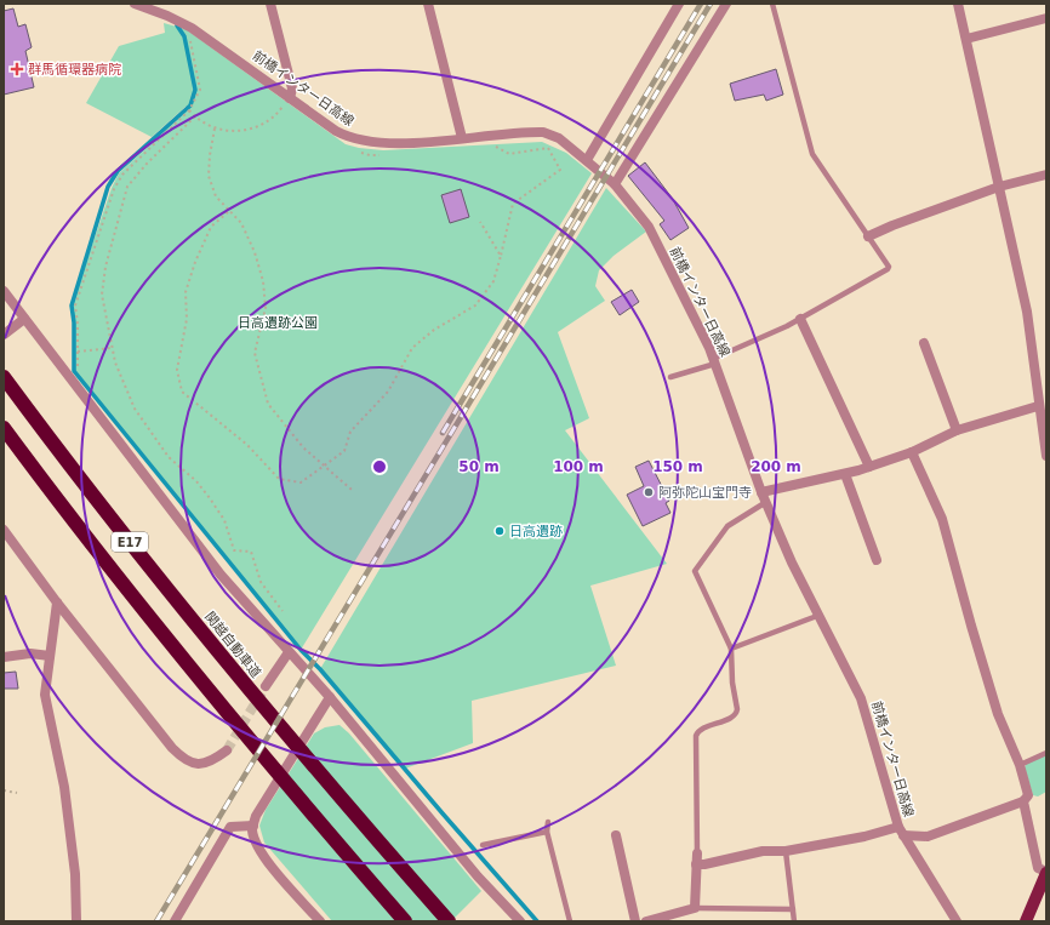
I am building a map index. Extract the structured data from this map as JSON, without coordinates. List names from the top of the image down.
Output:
{
  "streets": {
    "highway": ["E17", "関越自動車道"],
    "street": ["前橋インター日高線"]
  },
  "parks": ["日高遺跡公園"],
  "places": {
    "health": ["群馬循環器病院"],
    "other": ["阿弥陀山宝門寺", "日高遺跡"]
  },
  "rings": [
    "50 m",
    "100 m",
    "150 m",
    "200 m"
  ]
}
